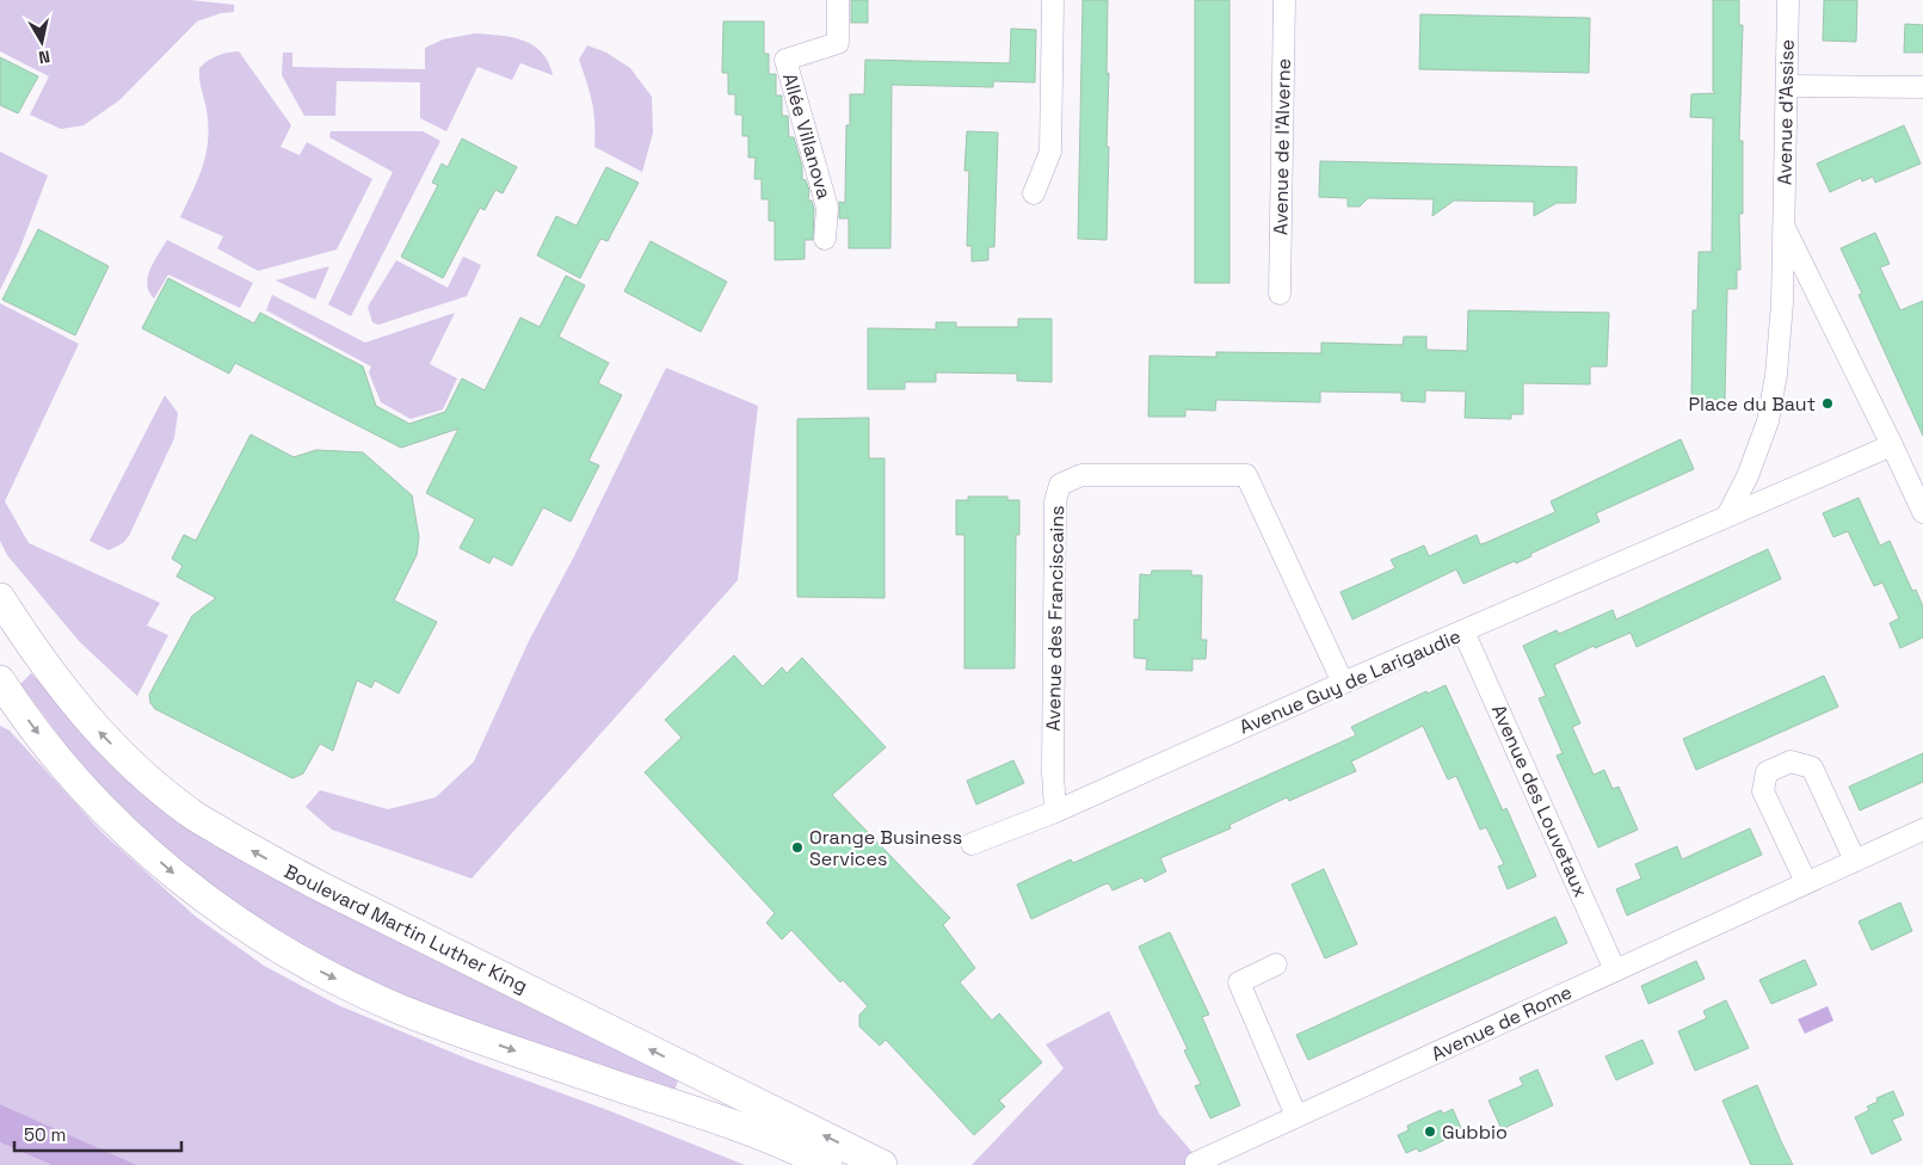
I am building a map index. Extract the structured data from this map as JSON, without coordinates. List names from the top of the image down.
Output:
{
  "streets": {
    "main road": ["Boulevard Martin Luther King"],
    "street": [
      "Avenue d'Assise",
      "Allée Villanova",
      "Avenue de l'Alverne",
      "Avenue des Franciscains",
      "Avenue Guy de Larigaudie",
      "Avenue des Louvetaux",
      "Avenue de Rome"
    ]
  },
  "crossings": [
    ["Avenue des Franciscains", "Avenue Guy de Larigaudie"],
    ["Avenue Guy de Larigaudie", "Avenue des Louvetaux"],
    ["Avenue des Louvetaux", "Avenue de Rome"]
  ],
  "places": ["Place du Baut", "Orange Business Services", "Gubbio"],
  "scale_bar": "50 m",
  "north": "bottom"
}
